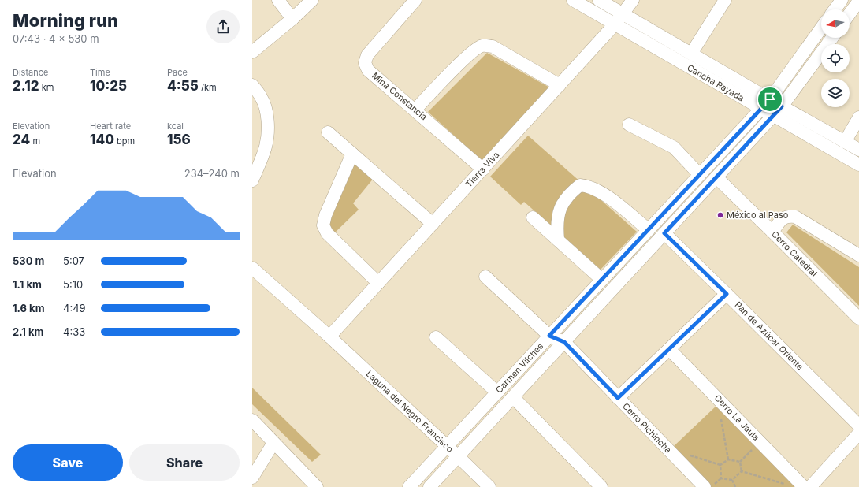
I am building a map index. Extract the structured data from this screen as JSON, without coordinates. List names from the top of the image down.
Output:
{
  "streets": {
    "street": [
      "Cancha Rayada",
      "Mina Constancia",
      "Tierra Viva",
      "Cerro Catedral",
      "Pan de Azúcar Oriente",
      "Carmen Vilches",
      "Laguna del Negro Francisco",
      "Cerro La Jaula",
      "Cerro Pichincha"
    ]
  },
  "crossings": [
    ["Cancha Rayada", "Tierra Viva"],
    ["Cancha Rayada", "Carmen Vilches"],
    ["Mina Constancia", "Tierra Viva"],
    ["Tierra Viva", "Laguna del Negro Francisco"],
    ["Cerro Catedral", "Carmen Vilches"],
    ["Pan de Azúcar Oriente", "Carmen Vilches"],
    ["Carmen Vilches", "Laguna del Negro Francisco"],
    ["Carmen Vilches", "Cerro Pichincha"]
  ],
  "places": ["México al Paso"],
  "north": "left",
  "page": {
    "heading": ["Morning run", "07:43 · 4 × 530 m"],
    "stats": [
      ["Distance", "2.12 km"],
      ["Time", "10:25"],
      ["Pace", "4:55 /km"],
      ["Elevation", "24 m"],
      ["Heart rate", "140 bpm"],
      ["kcal", "156"]
    ],
    "chart": ["Elevation", "234–240 m"],
    "list": [
      {
        "name": "530 m",
        "note": "5:07"
      },
      {
        "name": "1.1 km",
        "note": "5:10"
      },
      {
        "name": "1.6 km",
        "note": "4:49"
      },
      {
        "name": "2.1 km",
        "note": "4:33"
      }
    ],
    "buttons": ["Save", "Share"]
  }
}
